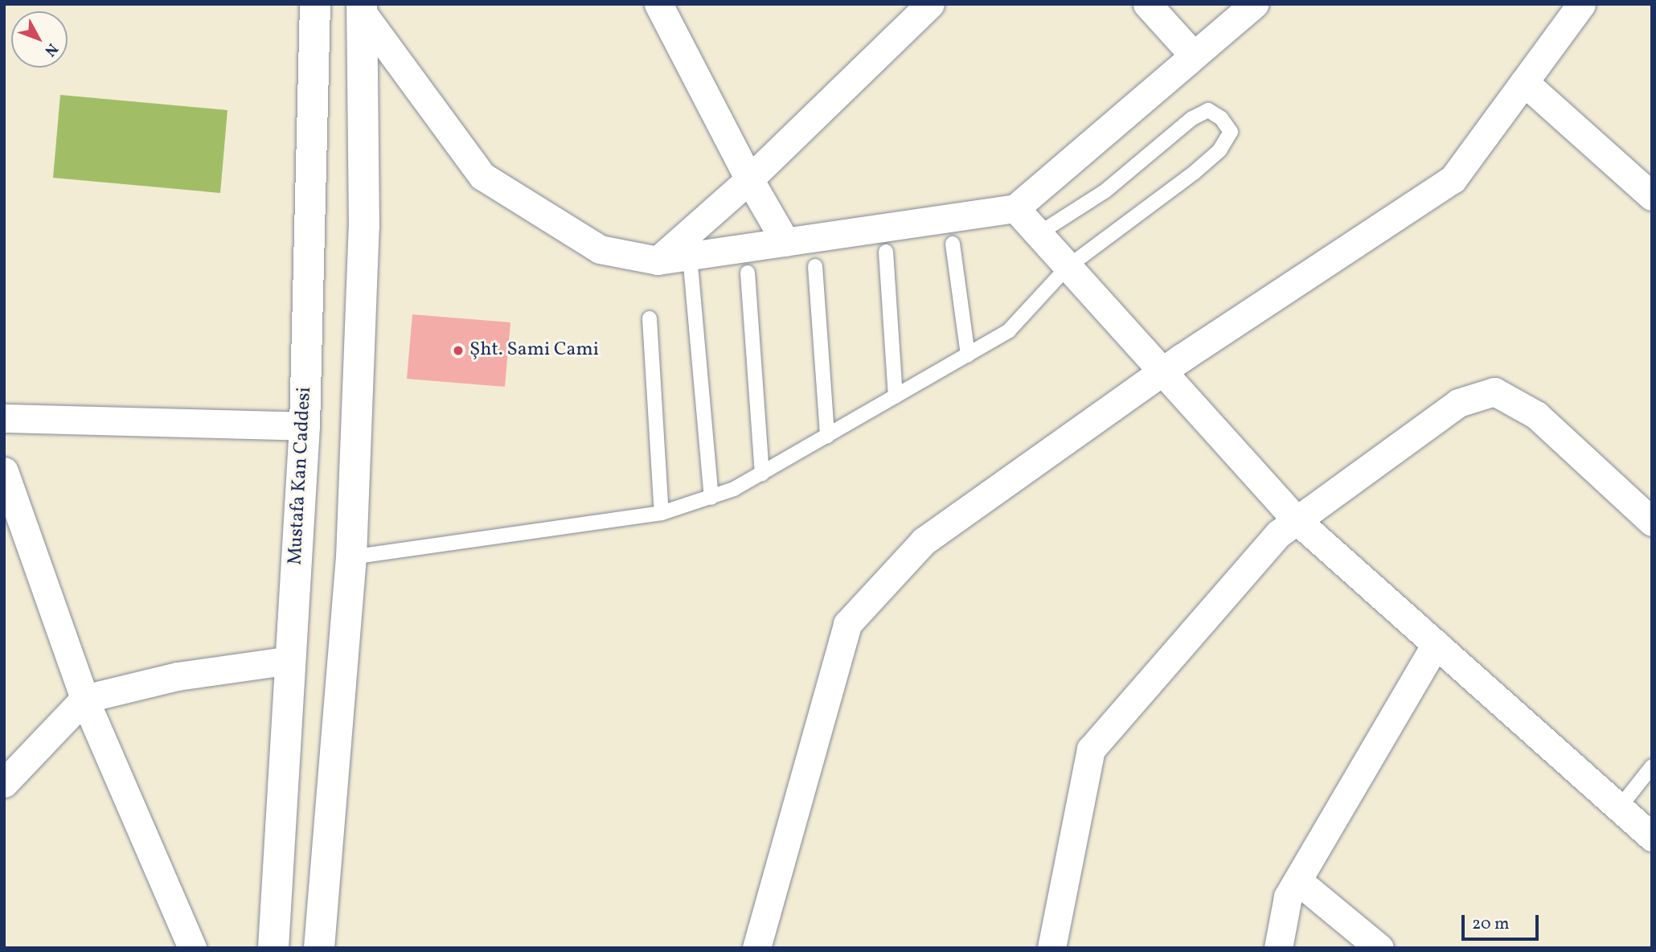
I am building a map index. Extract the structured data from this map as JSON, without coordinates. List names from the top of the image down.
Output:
{
  "streets": {
    "street": ["Mustafa Kan Caddesi"]
  },
  "places": ["Şht. Sami Cami"],
  "scale_bar": "20 m",
  "north": "bottom right"
}
